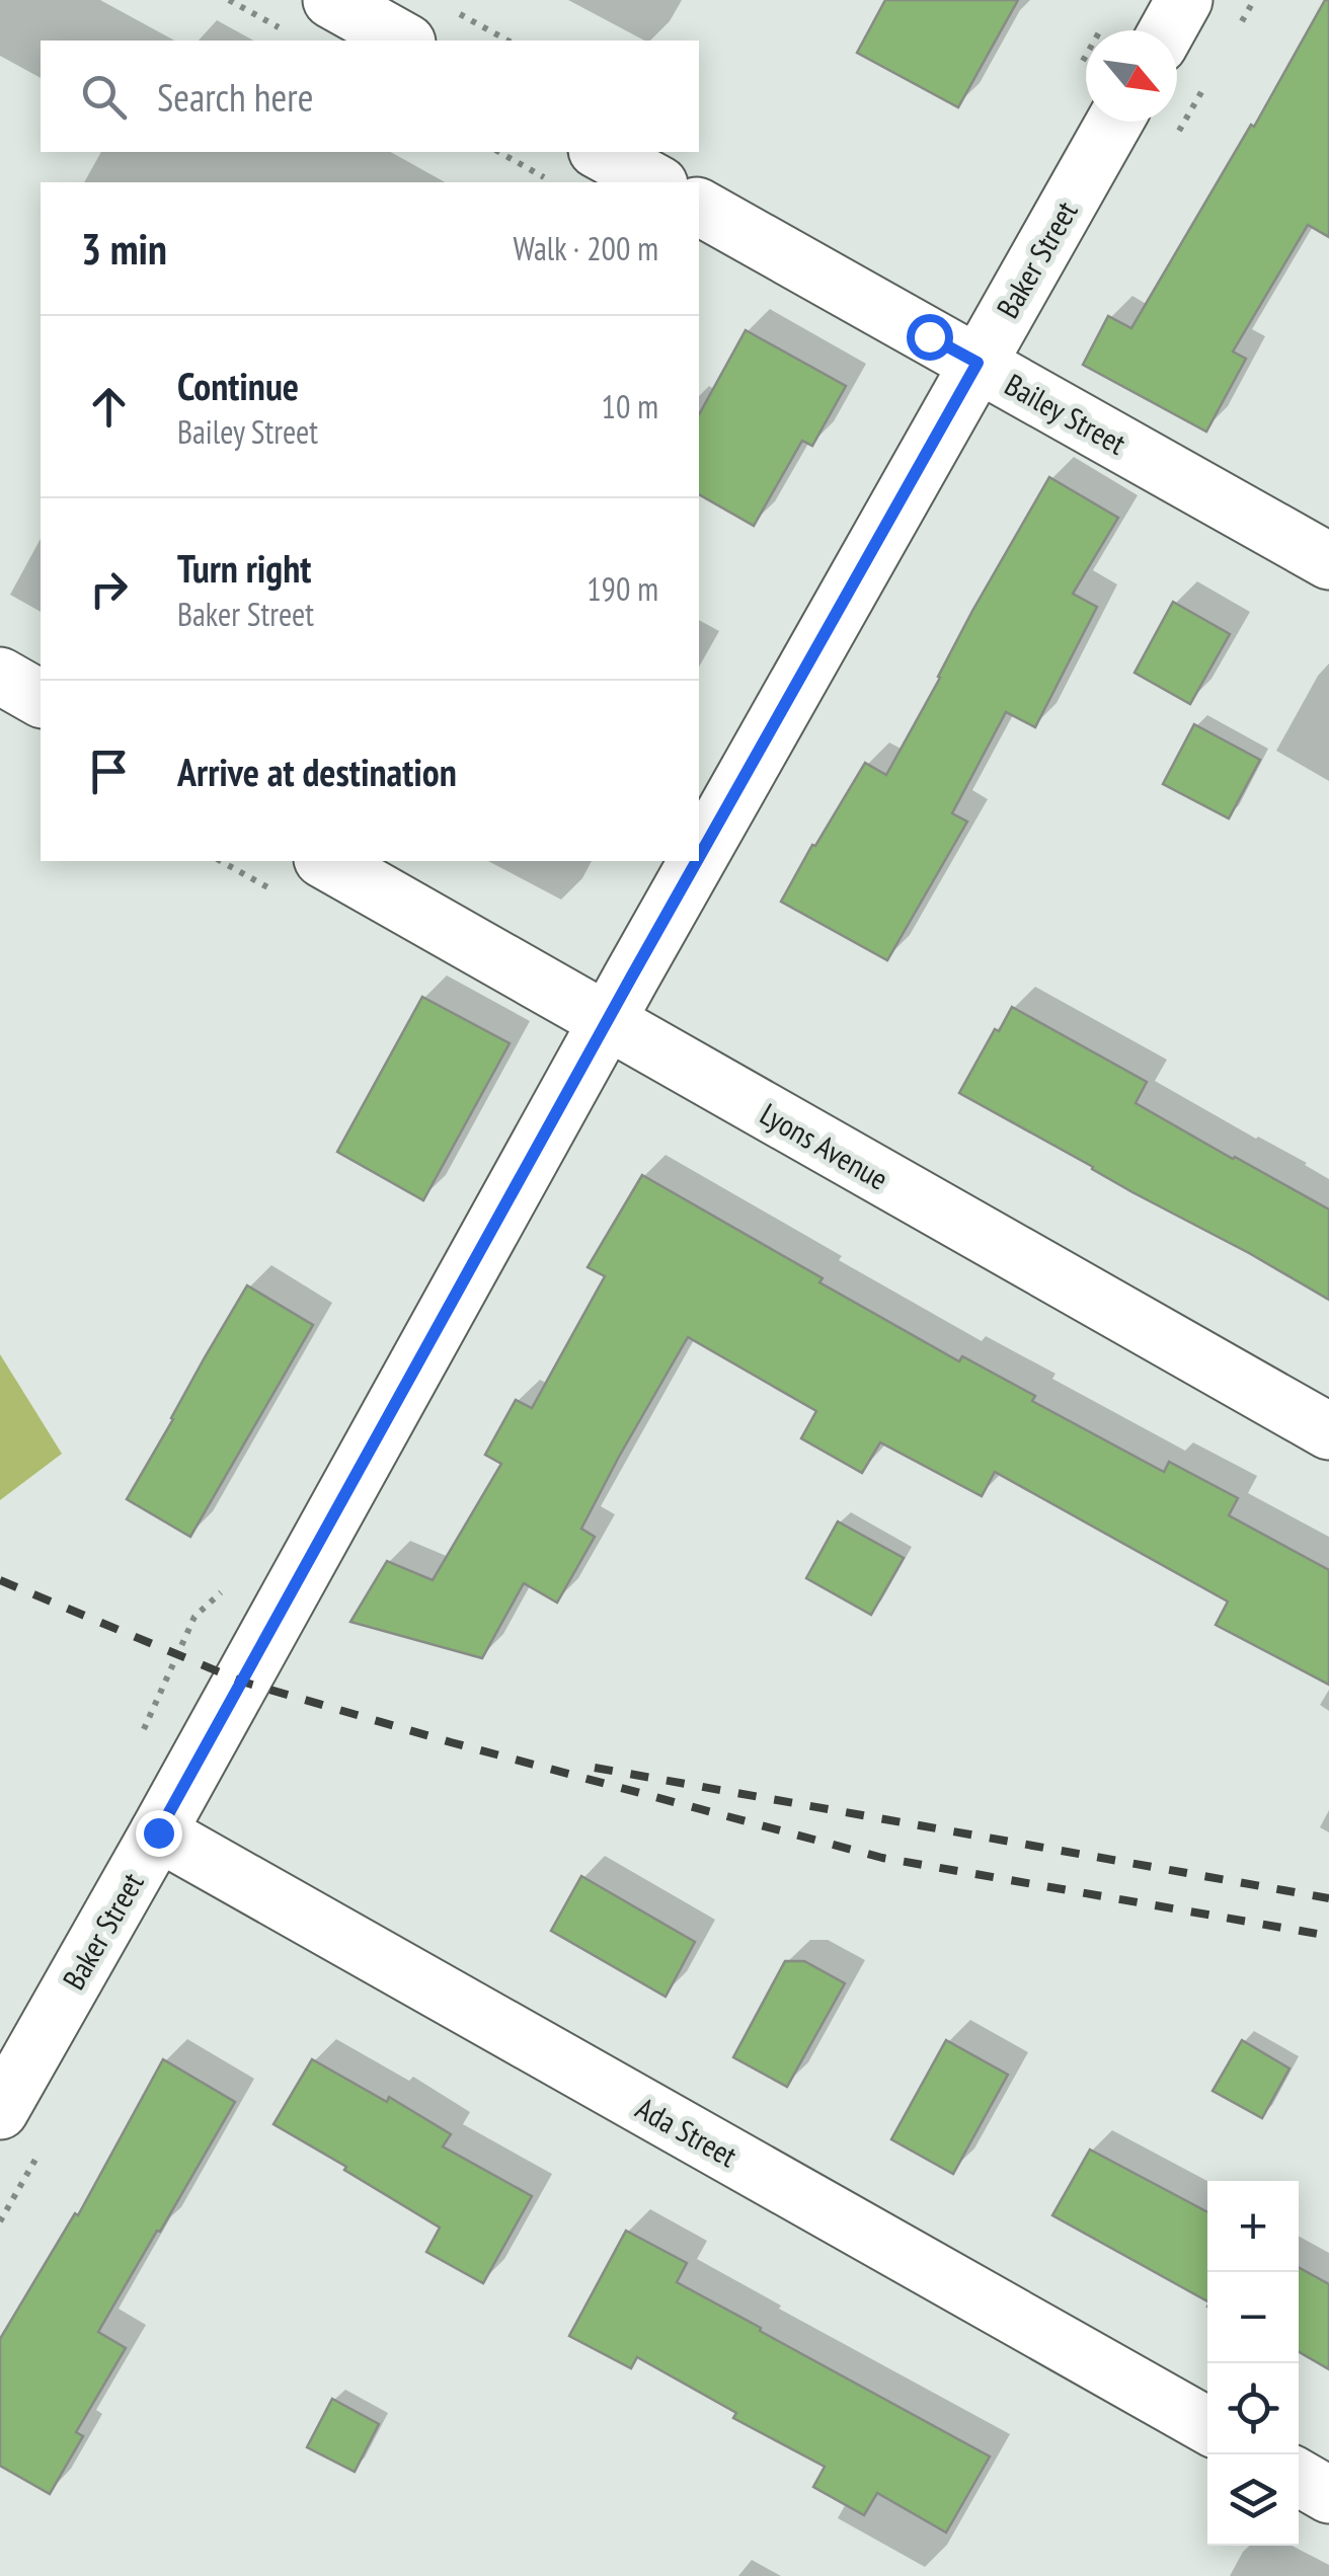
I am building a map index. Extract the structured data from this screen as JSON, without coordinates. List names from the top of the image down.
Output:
{
  "streets": {
    "street": [
      "Baker Street",
      "Bailey Street",
      "Lyons Avenue",
      "Ada Street"
    ]
  },
  "crossings": [
    ["Baker Street", "Bailey Street"],
    ["Baker Street", "Lyons Avenue"],
    ["Baker Street", "Ada Street"]
  ],
  "north": "bottom right",
  "page": {
    "search": "Search here",
    "heading": ["3 min", "Walk · 200 m"],
    "list": [
      ["Continue", "Bailey Street", "10 m"],
      ["Turn right", "Baker Street", "190 m"],
      "Arrive at destination"
    ],
    "map_buttons": ["+", "−"]
  }
}
